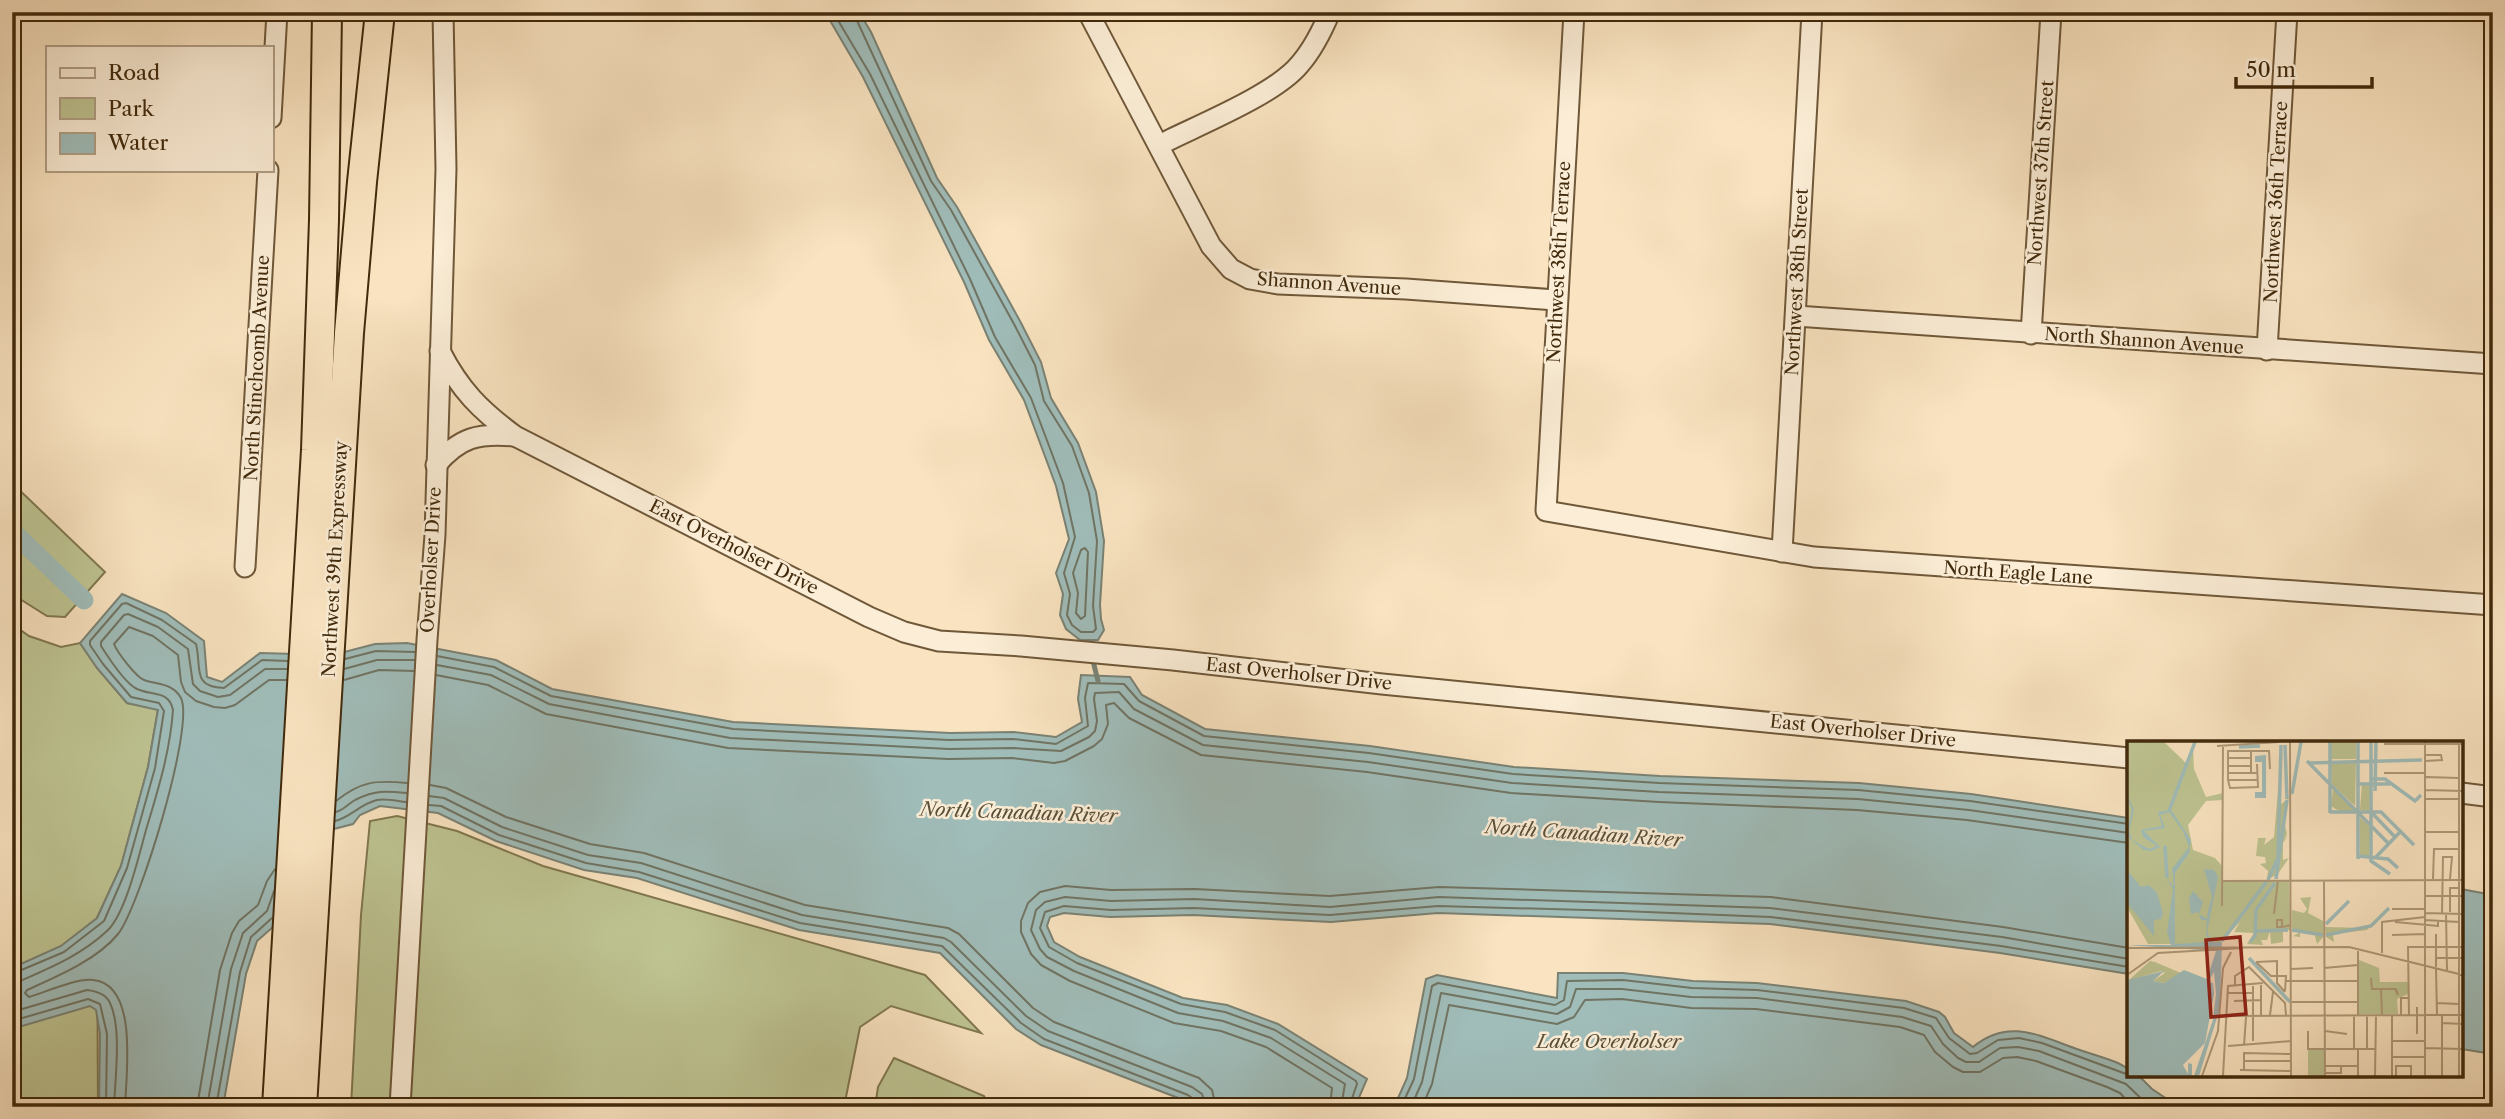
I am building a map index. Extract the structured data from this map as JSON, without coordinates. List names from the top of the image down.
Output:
{
  "streets": {
    "highway": ["Northwest 39th Expressway"],
    "street": [
      "Northwest 37th Street",
      "Northwest 36th Terrace",
      "Northwest 38th Terrace",
      "Northwest 38th Street",
      "Shannon Avenue",
      "North Shannon Avenue",
      "North Stinchcomb Avenue",
      "East Overholser Drive",
      "Overholser Drive",
      "North Eagle Lane"
    ]
  },
  "crossings": [
    ["Northwest 37th Street", "North Shannon Avenue"],
    ["Northwest 36th Terrace", "North Shannon Avenue"],
    ["Northwest 38th Terrace", "Shannon Avenue"],
    ["Northwest 38th Terrace", "North Eagle Lane"],
    ["Northwest 38th Street", "North Shannon Avenue"],
    ["Northwest 38th Street", "North Eagle Lane"],
    ["East Overholser Drive", "Overholser Drive"]
  ],
  "water": ["North Canadian River", "Lake Overholser"],
  "legend": ["Road", "Park", "Water"],
  "scale_bar": "50 m"
}
